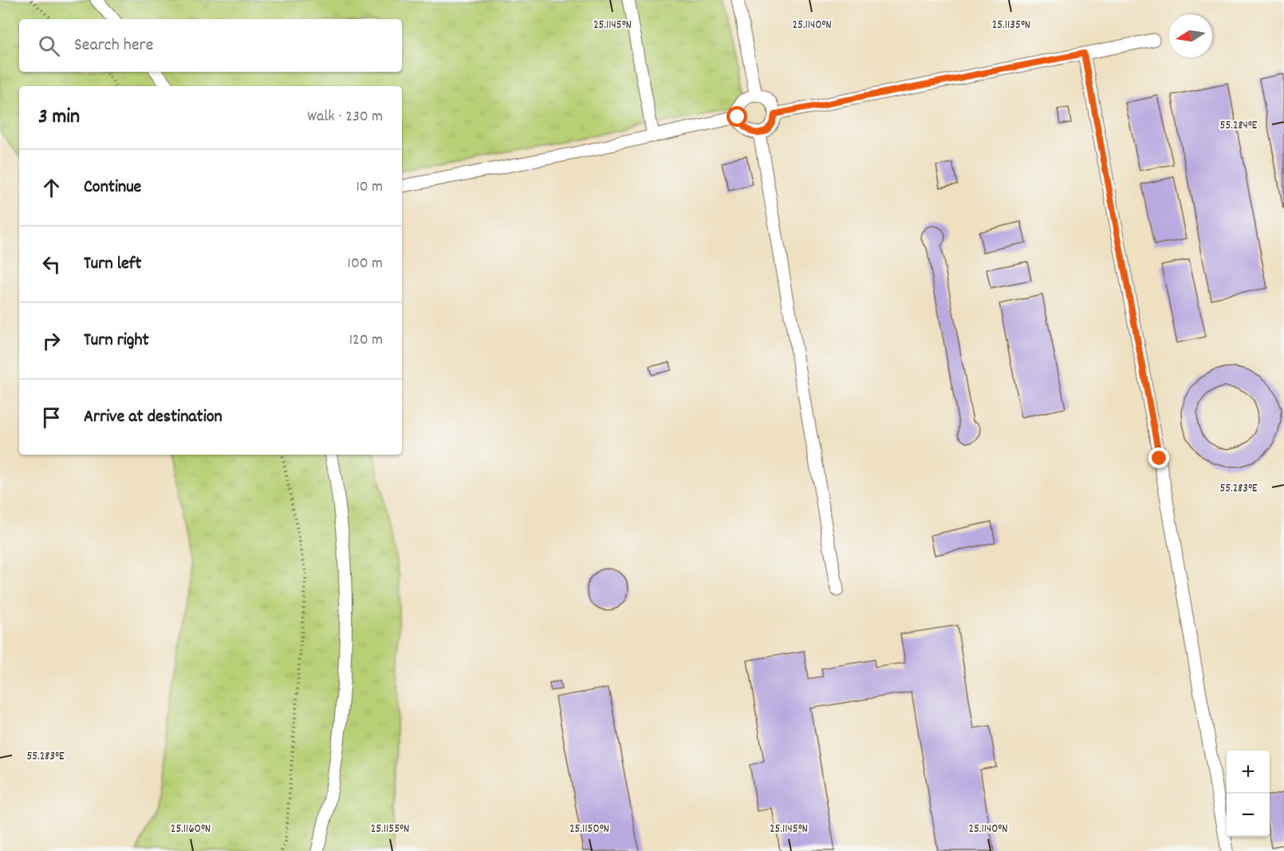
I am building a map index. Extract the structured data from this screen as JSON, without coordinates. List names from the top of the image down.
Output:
{
  "north": "left",
  "page": {
    "search": "Search here",
    "heading": ["3 min", "Walk · 230 m"],
    "list": [
      ["Continue", "10 m"],
      ["Turn left", "100 m"],
      ["Turn right", "120 m"],
      "Arrive at destination"
    ],
    "map_buttons": ["+", "−"]
  },
  "coordinates": [
    "25.1145°N",
    "25.1140°N",
    "25.1135°N",
    "55.284°E",
    "55.283°E",
    "25.1160°N",
    "25.1155°N",
    "25.1150°N"
  ]
}
